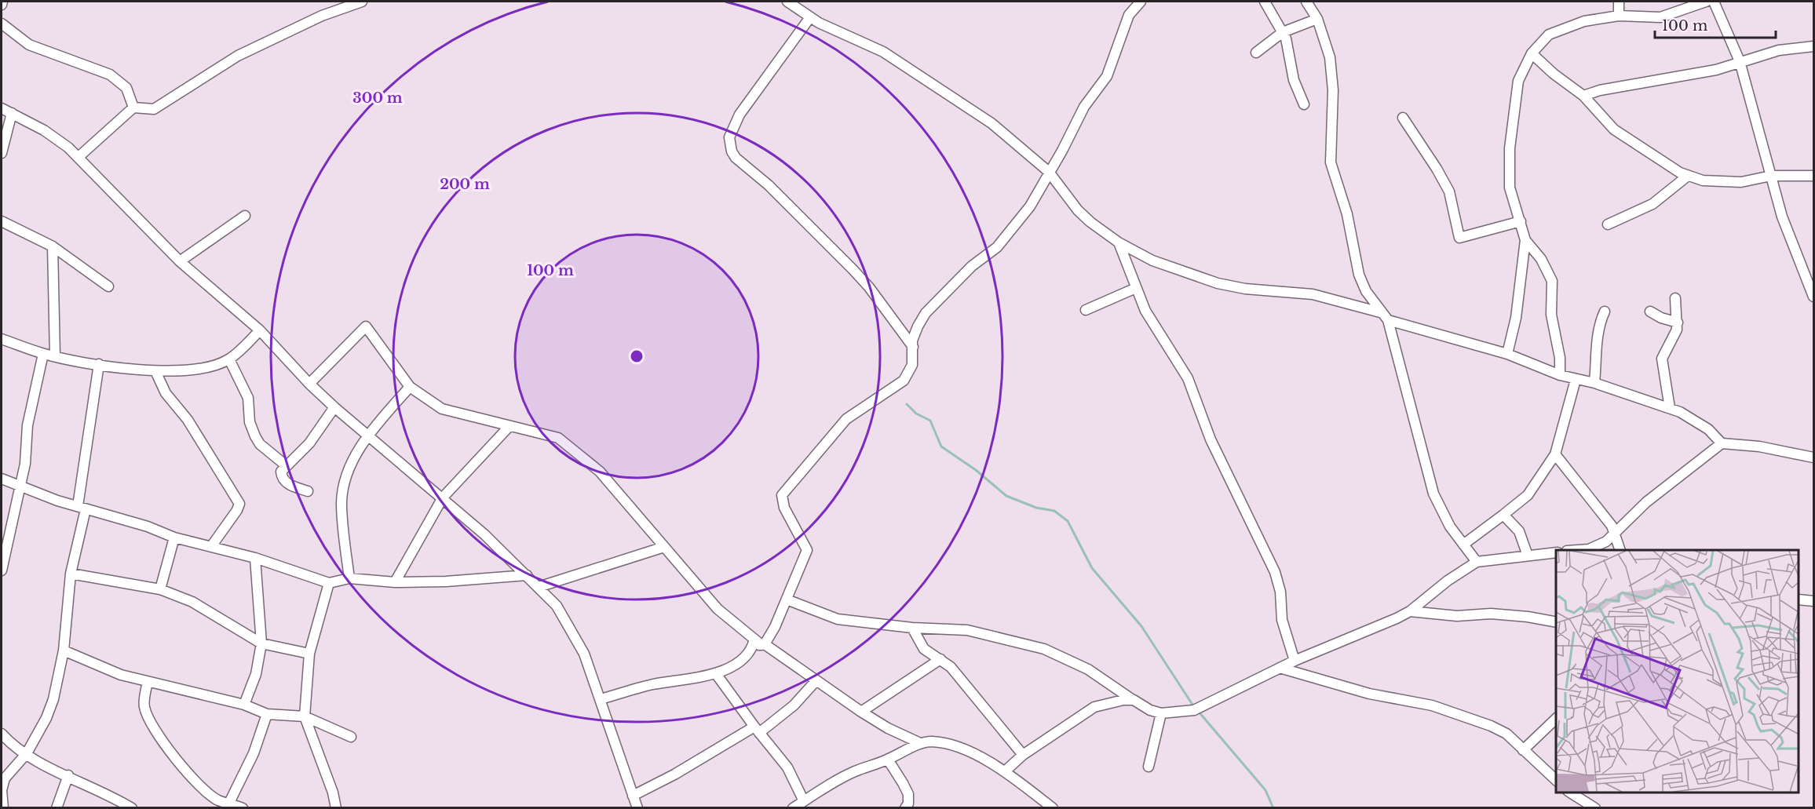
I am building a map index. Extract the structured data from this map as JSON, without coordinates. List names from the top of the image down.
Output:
{
  "scale_bar": "100 m",
  "rings": ["300 m", "200 m", "100 m"]
}
